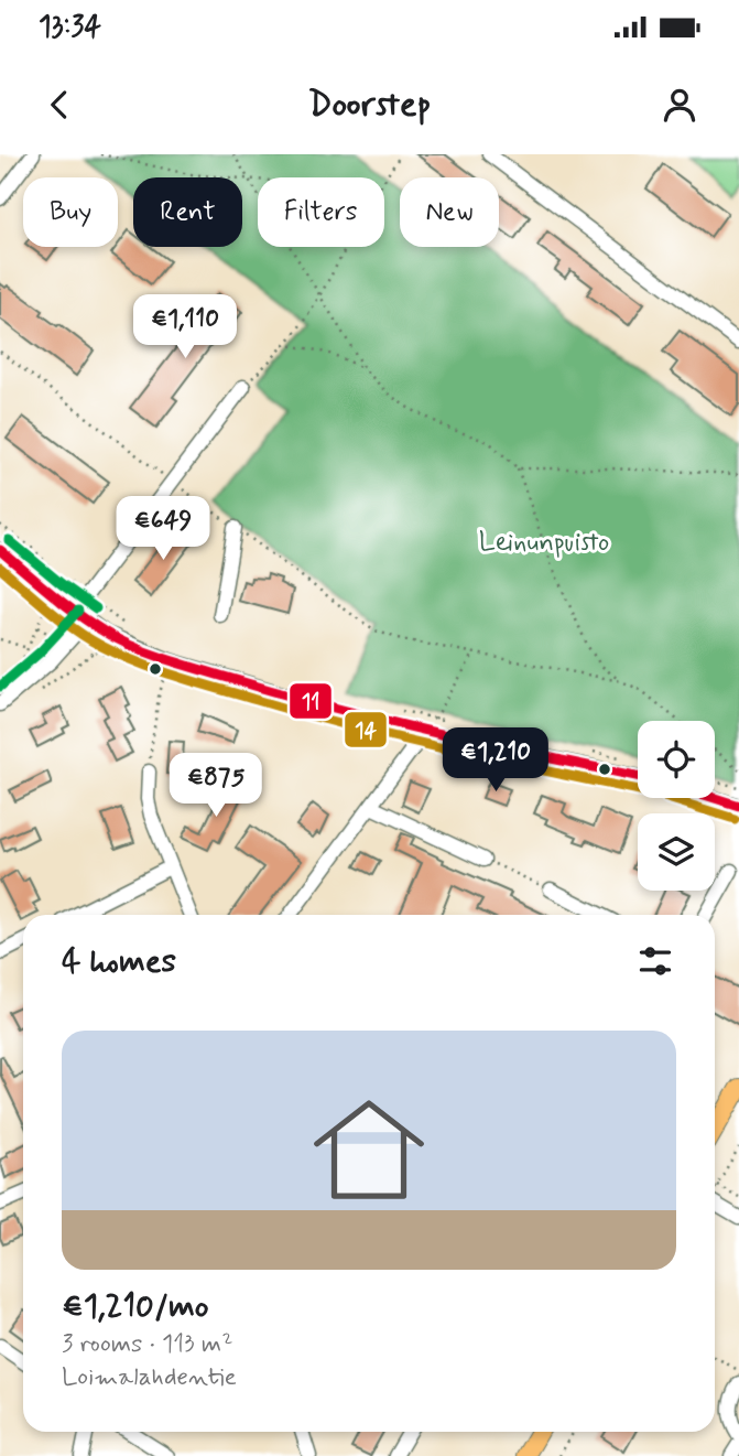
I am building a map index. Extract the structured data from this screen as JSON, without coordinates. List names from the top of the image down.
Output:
{
  "parks": ["Leinunpuisto"],
  "lines": ["transit line 11", "transit line 14"],
  "page": {
    "status": "13:34",
    "header": "Doorstep",
    "chip": [
      "Buy",
      "Rent",
      "Filters",
      "New"
    ],
    "price": [
      "€1,110",
      "€649",
      "€1,210",
      "€875"
    ],
    "heading": "4 homes",
    "list": [
      {
        "name": "€1,210/mo",
        "note": "3 rooms · 113 m² · Loimalahdentie"
      }
    ]
  }
}
